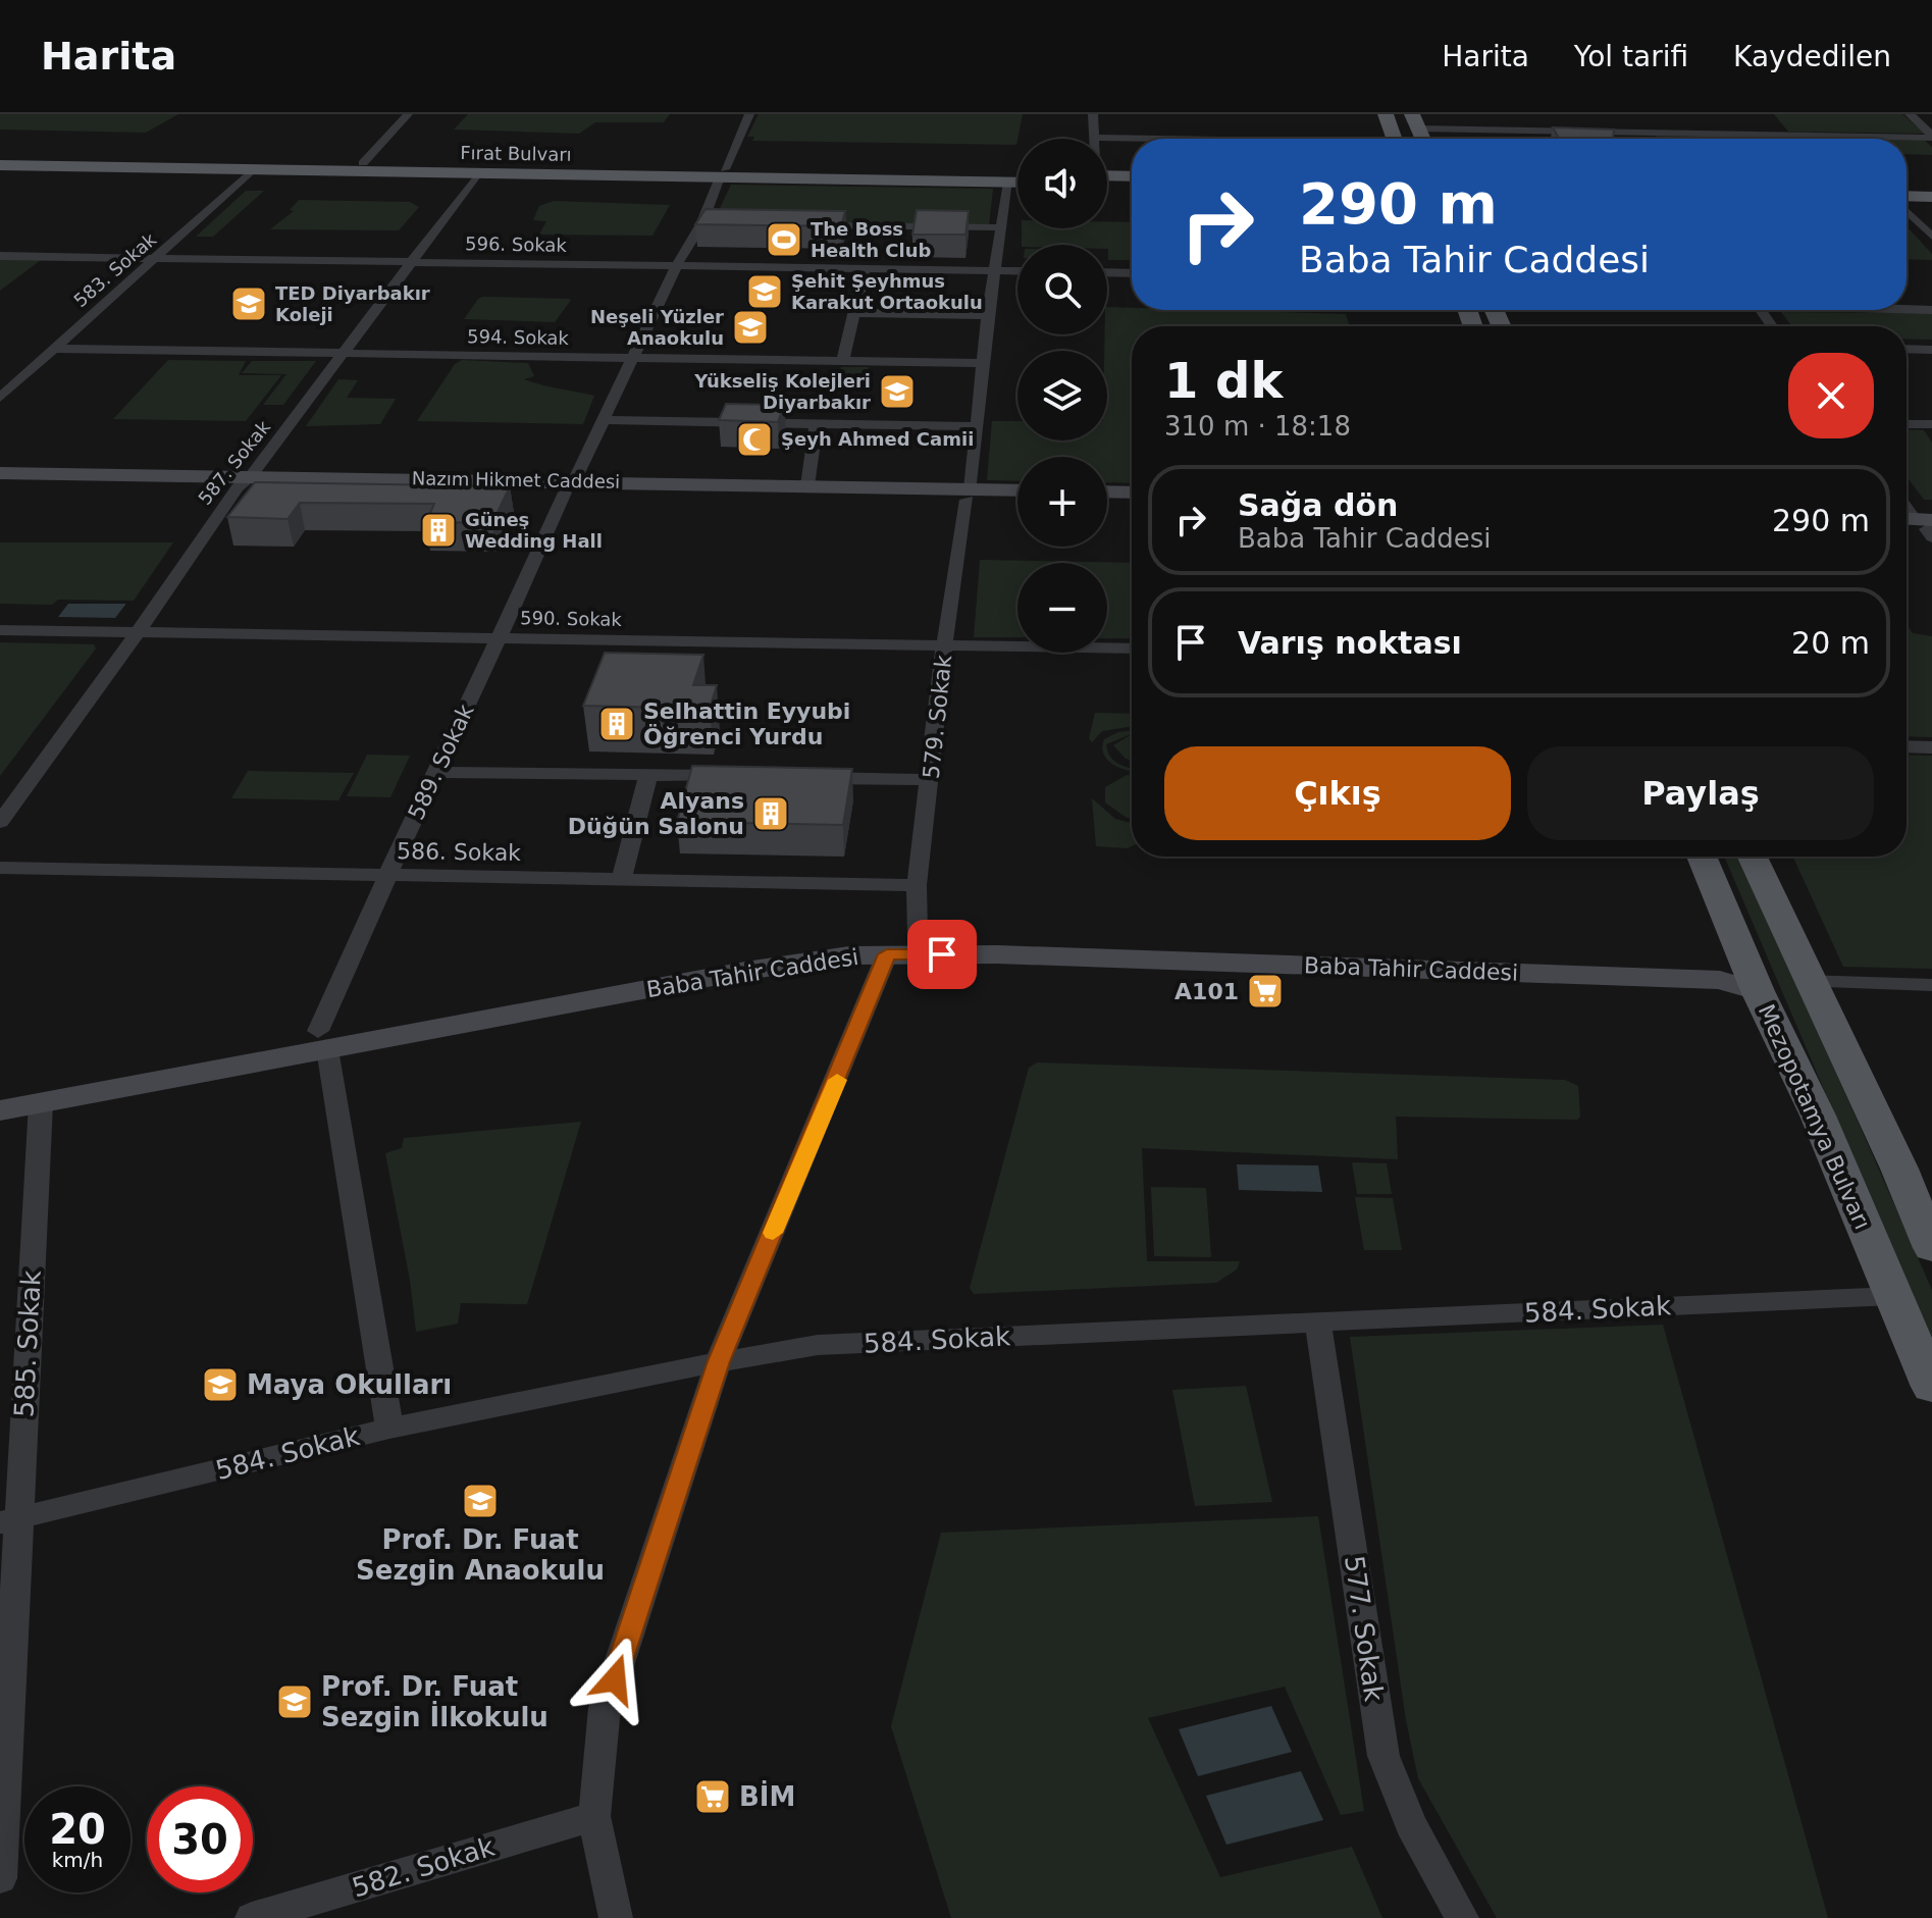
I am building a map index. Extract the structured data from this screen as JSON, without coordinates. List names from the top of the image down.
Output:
{
  "streets": {
    "main road": ["Fırat Bulvarı", "Mezopotamya Bulvarı"],
    "street": [
      "596. Sokak",
      "583. Sokak",
      "594. Sokak",
      "587. Sokak",
      "Nazım Hikmet Caddesi",
      "590. Sokak",
      "579. Sokak",
      "589. Sokak",
      "586. Sokak",
      "Baba Tahir Caddesi",
      "584. Sokak",
      "585. Sokak",
      "577. Sokak",
      "582. Sokak"
    ]
  },
  "crossings": [
    ["Fırat Bulvarı", "583. Sokak"],
    ["Fırat Bulvarı", "587. Sokak"],
    ["Fırat Bulvarı", "579. Sokak"],
    ["Fırat Bulvarı", "589. Sokak"],
    ["596. Sokak", "583. Sokak"],
    ["596. Sokak", "587. Sokak"],
    ["596. Sokak", "579. Sokak"],
    ["596. Sokak", "589. Sokak"],
    ["583. Sokak", "594. Sokak"],
    ["594. Sokak", "587. Sokak"],
    ["594. Sokak", "579. Sokak"],
    ["594. Sokak", "589. Sokak"],
    ["587. Sokak", "Nazım Hikmet Caddesi"],
    ["587. Sokak", "590. Sokak"],
    ["Nazım Hikmet Caddesi", "579. Sokak"],
    ["Nazım Hikmet Caddesi", "589. Sokak"],
    ["590. Sokak", "579. Sokak"],
    ["590. Sokak", "589. Sokak"],
    ["579. Sokak", "586. Sokak"],
    ["579. Sokak", "Baba Tahir Caddesi"],
    ["589. Sokak", "586. Sokak"],
    ["589. Sokak", "Baba Tahir Caddesi"],
    ["Baba Tahir Caddesi", "Mezopotamya Bulvarı"],
    ["Baba Tahir Caddesi", "585. Sokak"],
    ["Mezopotamya Bulvarı", "584. Sokak"],
    ["584. Sokak", "585. Sokak"],
    ["584. Sokak", "577. Sokak"]
  ],
  "places": {
    "sports": ["The Boss Health Club"],
    "school or university": [
      "Şehit Şeyhmus Karakut Ortaokulu",
      "TED Diyarbakır Koleji",
      "Neşeli Yüzler Anaokulu",
      "Yükseliş Kolejleri Diyarbakır",
      "Maya Okulları",
      "Prof. Dr. Fuat Sezgin Anaokulu",
      "Prof. Dr. Fuat Sezgin İlkokulu"
    ],
    "mosque": ["Şeyh Ahmed Camii"],
    "building": ["Güneş Wedding Hall", "Selhattin Eyyubi Öğrenci Yurdu", "Alyans Düğün Salonu"],
    "supermarket": ["A101", "BİM"]
  },
  "page": {
    "header": "Harita",
    "nav": ["Harita", "Yol tarifi", "Kaydedilen"],
    "map_buttons": ["+", "−"],
    "turn": ["290 m", "Baba Tahir Caddesi"],
    "heading": ["1 dk", "310 m · 18:18"],
    "list": [
      {
        "name": "Sağa dön",
        "note": "Baba Tahir Caddesi",
        "value": "290 m"
      },
      {
        "name": "Varış noktası",
        "value": "20 m"
      }
    ],
    "buttons": ["Çıkış", "Paylaş"],
    "speed": "20 km/h",
    "limit": "30"
  }
}
